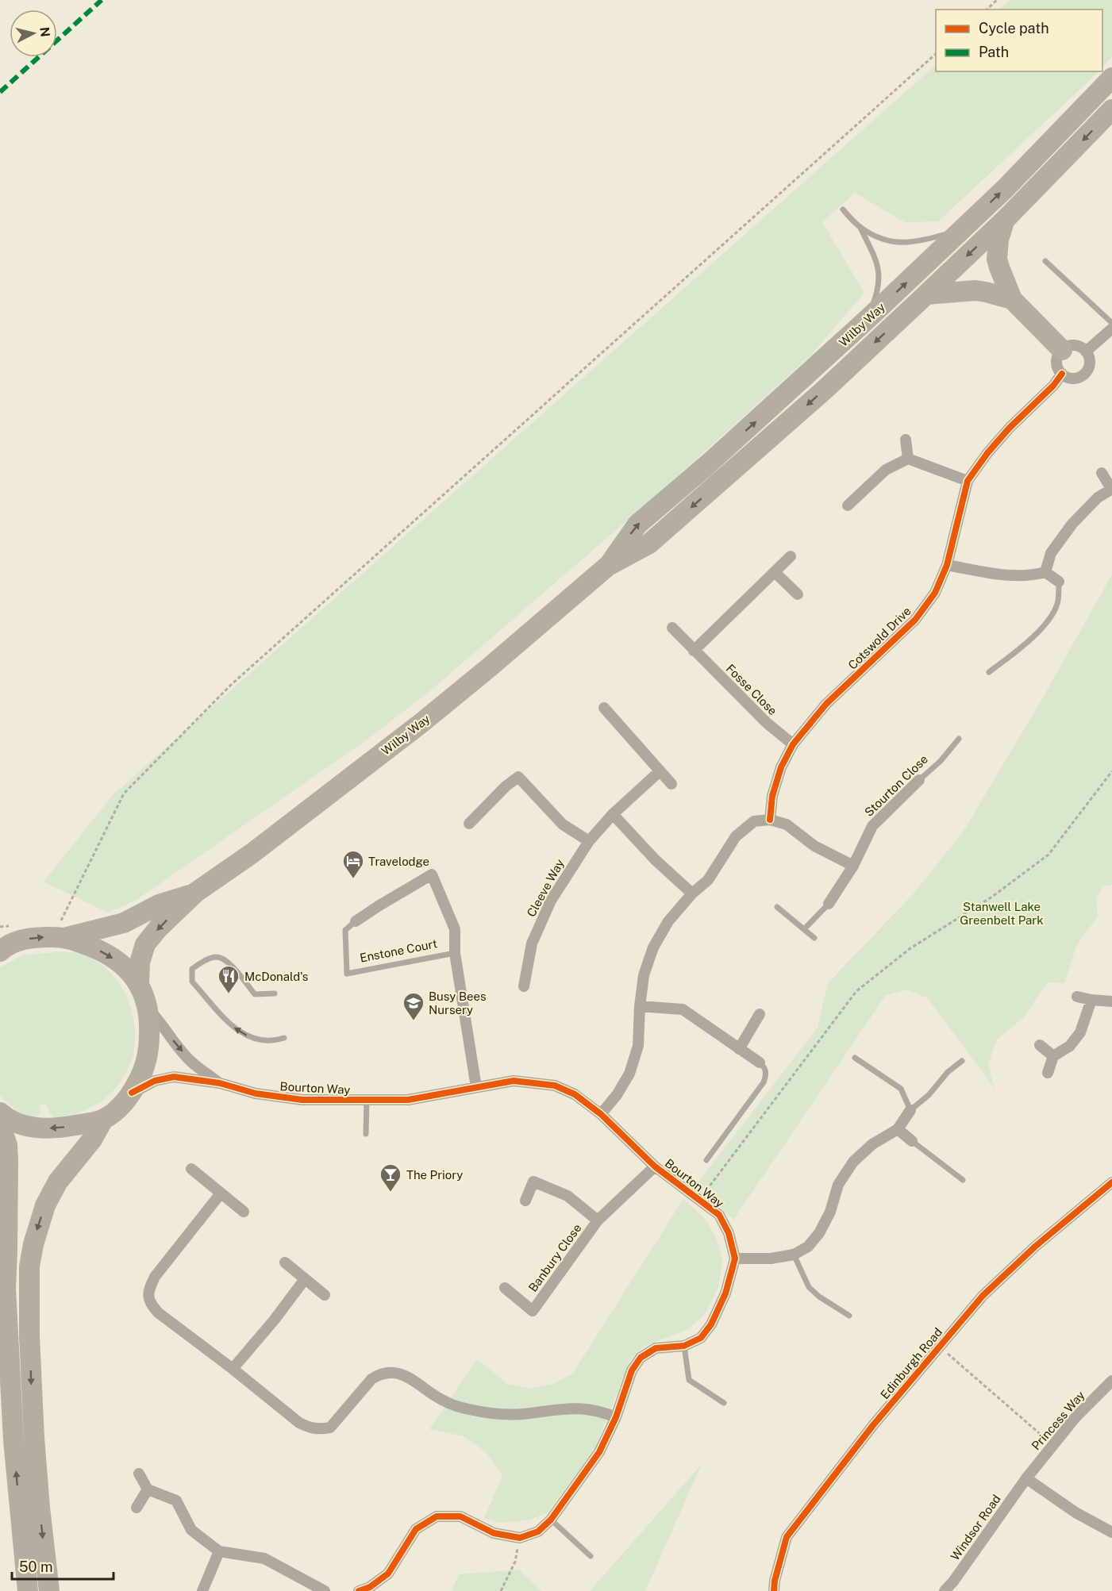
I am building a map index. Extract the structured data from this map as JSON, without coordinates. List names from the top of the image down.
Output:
{
  "streets": {
    "highway": ["Wilby Way"],
    "street": [
      "Cotswold Drive",
      "Fosse Close",
      "Stourton Close",
      "Cleeve Way",
      "Enstone Court",
      "Bourton Way",
      "Banbury Close",
      "Edinburgh Road",
      "Princess Way",
      "Windsor Road"
    ]
  },
  "crossings": [
    ["Cotswold Drive", "Fosse Close"],
    ["Enstone Court", "Bourton Way"],
    ["Bourton Way", "Banbury Close"],
    ["Princess Way", "Windsor Road"]
  ],
  "parks": ["Stanwell Lake Greenbelt Park"],
  "places": {
    "hotel": ["Travelodge"],
    "restaurant": ["McDonald's"],
    "school or university": ["Busy Bees Nursery"],
    "bar": ["The Priory"]
  },
  "legend": ["Cycle path", "Path"],
  "scale_bar": "50 m",
  "north": "right"
}
